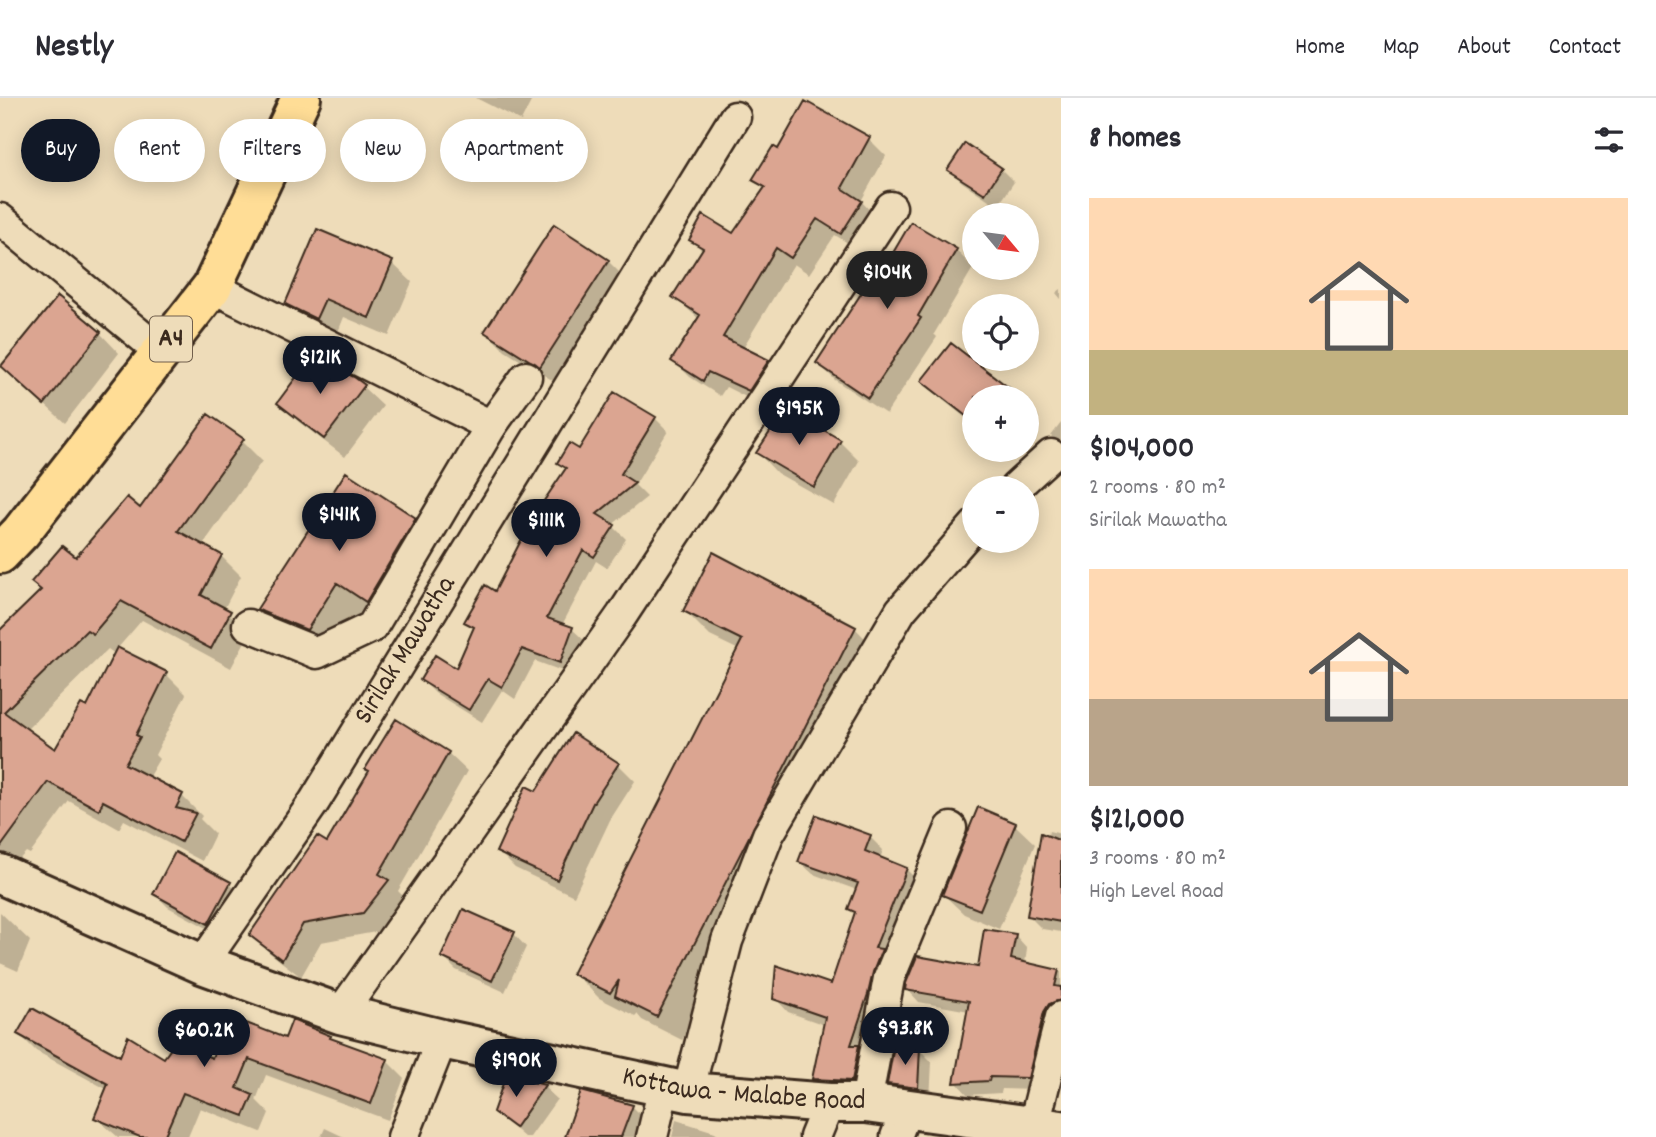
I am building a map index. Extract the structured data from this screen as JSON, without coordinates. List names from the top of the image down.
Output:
{
  "streets": {
    "highway": ["A4"],
    "street": ["Sirilak Mawatha", "Kottawa - Malabe Road"]
  },
  "crossings": [
    ["Sirilak Mawatha", "Kottawa - Malabe Road"]
  ],
  "north": "bottom right",
  "page": {
    "header": "Nestly",
    "nav": [
      "Home",
      "Map",
      "About",
      "Contact"
    ],
    "heading": "8 homes",
    "chip": [
      "Buy",
      "Rent",
      "Filters",
      "New",
      "Apartment"
    ],
    "list": [
      {
        "name": "$104,000",
        "note": "2 rooms · 80 m² · Sirilak Mawatha"
      },
      {
        "name": "$121,000",
        "note": "3 rooms · 80 m² · High Level Road"
      }
    ],
    "map_buttons": ["+", "−"],
    "price": [
      "$104K",
      "$121K",
      "$195K",
      "$141K",
      "$111K",
      "$93.8K",
      "$60.2K",
      "$190K"
    ]
  }
}
